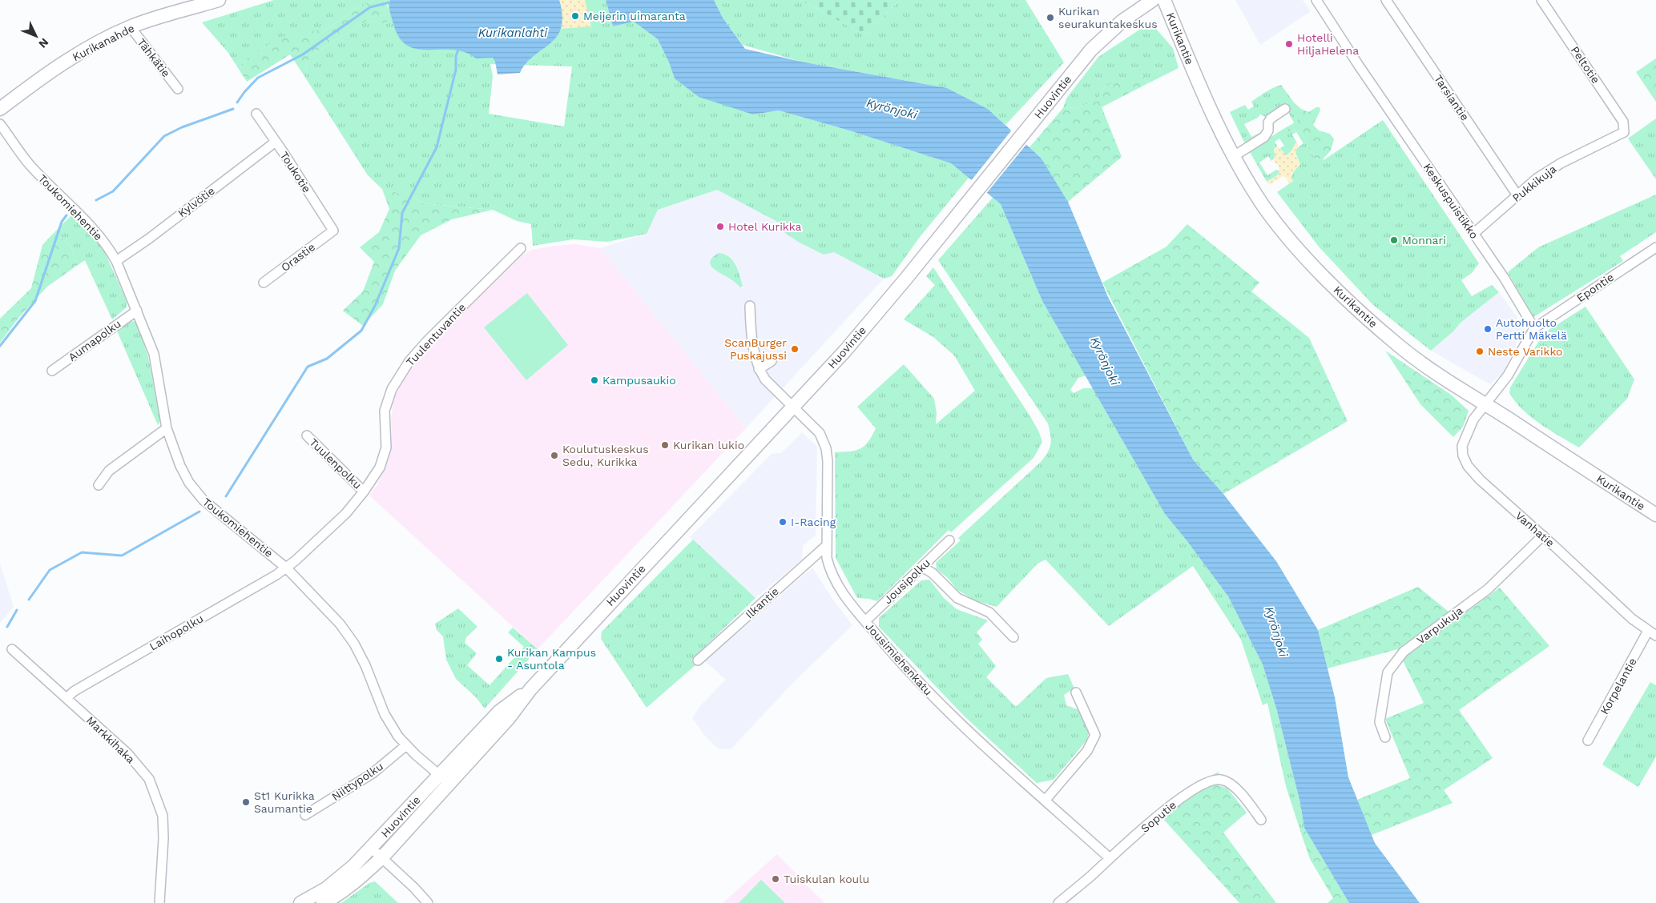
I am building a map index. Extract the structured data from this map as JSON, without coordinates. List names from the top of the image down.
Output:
{
  "streets": {
    "main road": ["Kurikantie", "Kurikanahde", "Huovintie"],
    "street": [
      "Tähkätie",
      "Peltotie",
      "Tarsiantie",
      "Toukotie",
      "Pukkikuja",
      "Keskuspuistikko",
      "Kylvötie",
      "Toukomiehentie",
      "Orastie",
      "Epontie",
      "Tuulentuvantie",
      "Aumapolku",
      "Tuulenpolku",
      "Vanhatie",
      "Jousipolku",
      "Ilkantie",
      "Varpukuja",
      "Laihopolku",
      "Jousimiehenkatu",
      "Korpelantie",
      "Markkihaka",
      "Niittypolku",
      "Soputie"
    ]
  },
  "crossings": [
    ["Kurikantie", "Vanhatie"],
    ["Kurikanahde", "Tähkätie"],
    ["Peltotie", "Pukkikuja"],
    ["Huovintie", "Toukomiehentie"],
    ["Huovintie", "Jousimiehenkatu"],
    ["Tarsiantie", "Pukkikuja"],
    ["Toukotie", "Kylvötie"],
    ["Toukotie", "Orastie"],
    ["Pukkikuja", "Keskuspuistikko"],
    ["Keskuspuistikko", "Epontie"],
    ["Kylvötie", "Toukomiehentie"],
    ["Toukomiehentie", "Tuulentuvantie"],
    ["Toukomiehentie", "Aumapolku"],
    ["Toukomiehentie", "Laihopolku"],
    ["Toukomiehentie", "Niittypolku"],
    ["Tuulentuvantie", "Tuulenpolku"],
    ["Tuulentuvantie", "Laihopolku"],
    ["Vanhatie", "Varpukuja"],
    ["Vanhatie", "Korpelantie"],
    ["Jousipolku", "Jousimiehenkatu"],
    ["Ilkantie", "Jousimiehenkatu"],
    ["Laihopolku", "Markkihaka"],
    ["Jousimiehenkatu", "Soputie"]
  ],
  "water": ["Kurikanlahti", "Kyrönjoki"],
  "places": [
    "Meijerin uimaranta",
    "Kurikan seurakuntakeskus",
    "Hotelli HiljaHelena",
    "Hotel Kurikka",
    "Monnari",
    "Autohuolto Pertti Mäkelä",
    "ScanBurger Puskajussi",
    "Neste Varikko",
    "Kampusaukio",
    "Kurikan lukio",
    "Koulutuskeskus Sedu, Kurikka",
    "I-Racing",
    "Kurikan Kampus - Asuntola",
    "St1 Kurikka Saumantie",
    "Tuiskulan koulu"
  ],
  "north": "bottom right"
}
